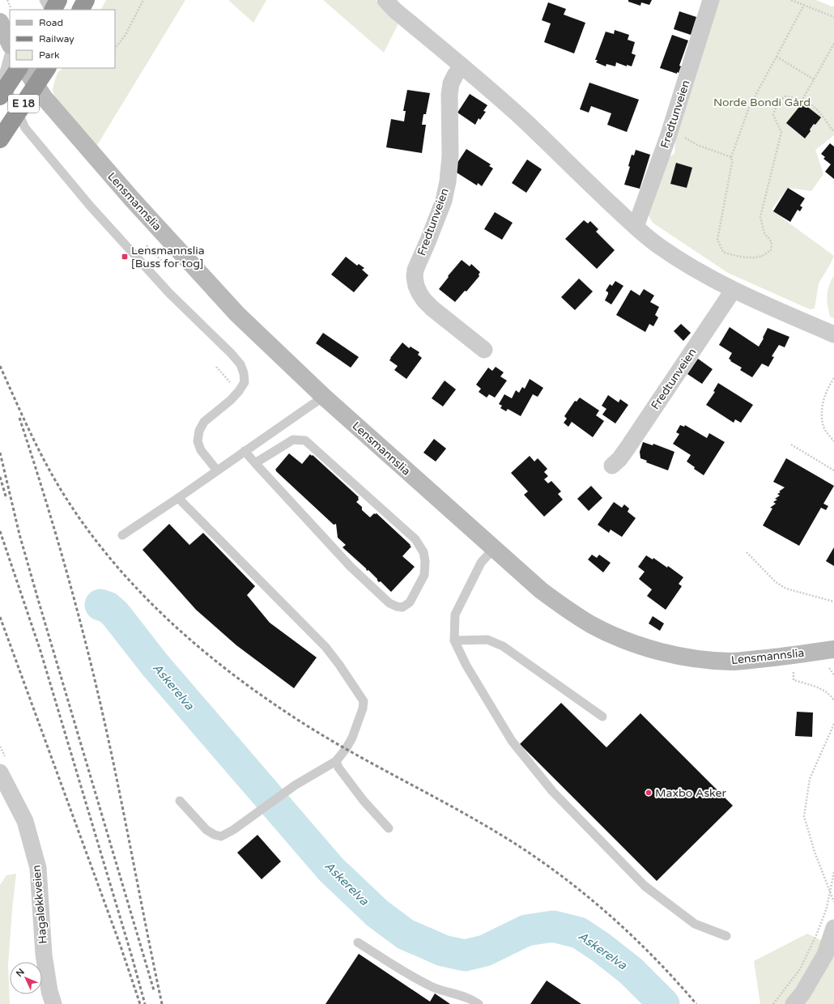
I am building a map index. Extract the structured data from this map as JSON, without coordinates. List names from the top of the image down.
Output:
{
  "streets": {
    "highway": ["E 18"],
    "street": ["Fredtunveien", "Lensmannslia", "Hagaløkkveien"]
  },
  "water": ["Askerelva"],
  "parks": ["Norde Bondi Gård"],
  "places": {
    "transit": ["Lensmannslia [Buss for tog]"],
    "other": ["Maxbo Asker"]
  },
  "legend": ["Road", "Railway", "Park"],
  "north": "top left"
}
